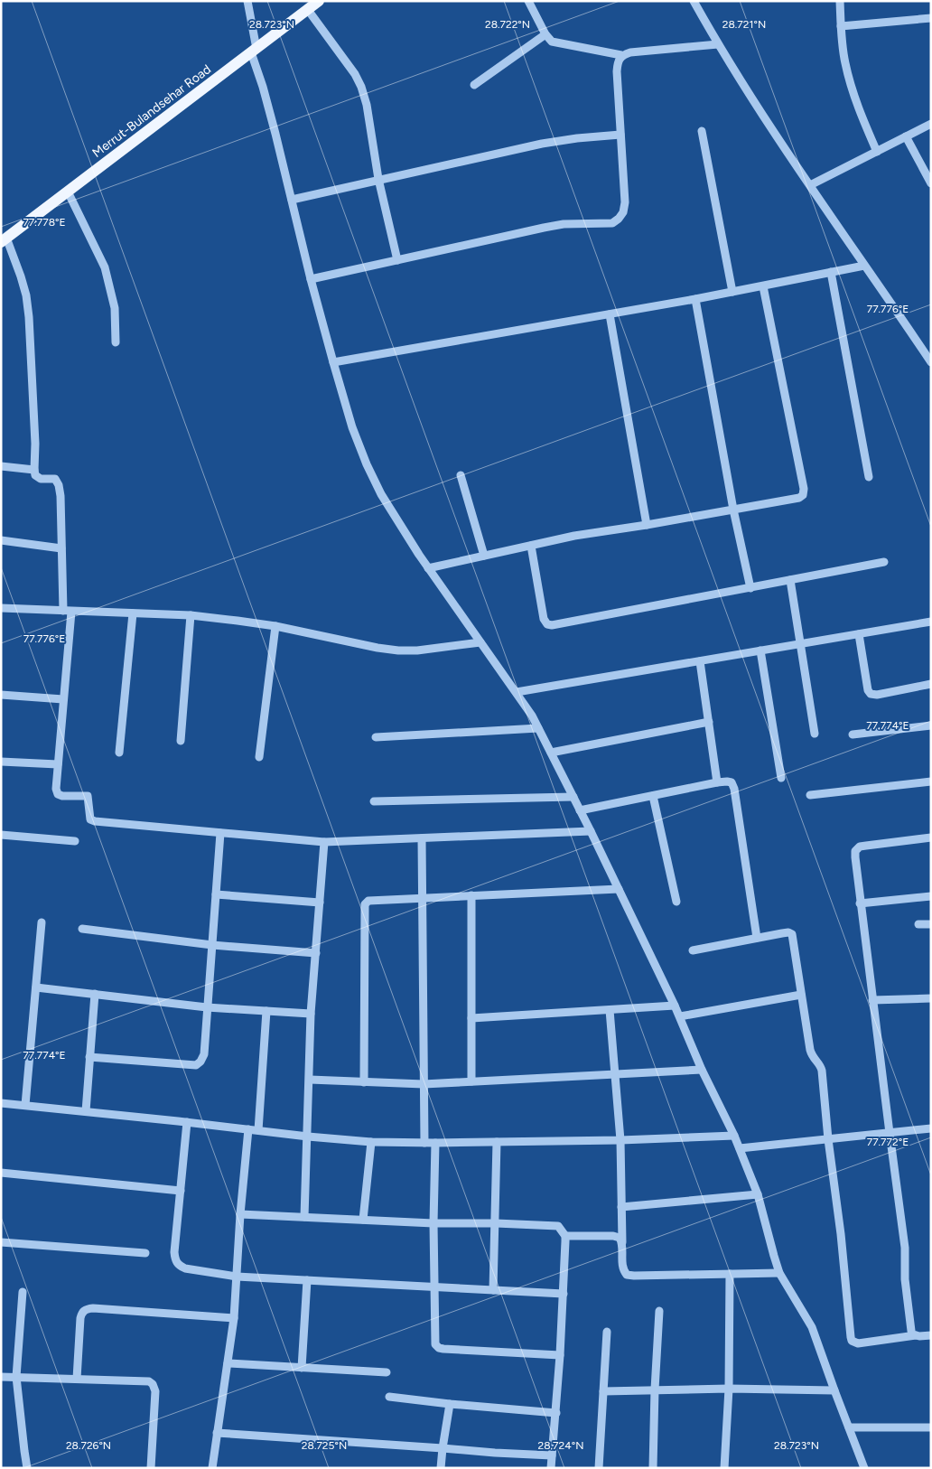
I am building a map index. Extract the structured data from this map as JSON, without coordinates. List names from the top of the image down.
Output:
{
  "streets": {
    "main road": ["Merrut-Bulandsehar Road"]
  },
  "coordinates": [
    "28.723°N",
    "28.722°N",
    "28.721°N",
    "77.778°E",
    "77.776°E",
    "77.774°E",
    "77.772°E",
    "28.726°N",
    "28.725°N",
    "28.724°N"
  ]
}
